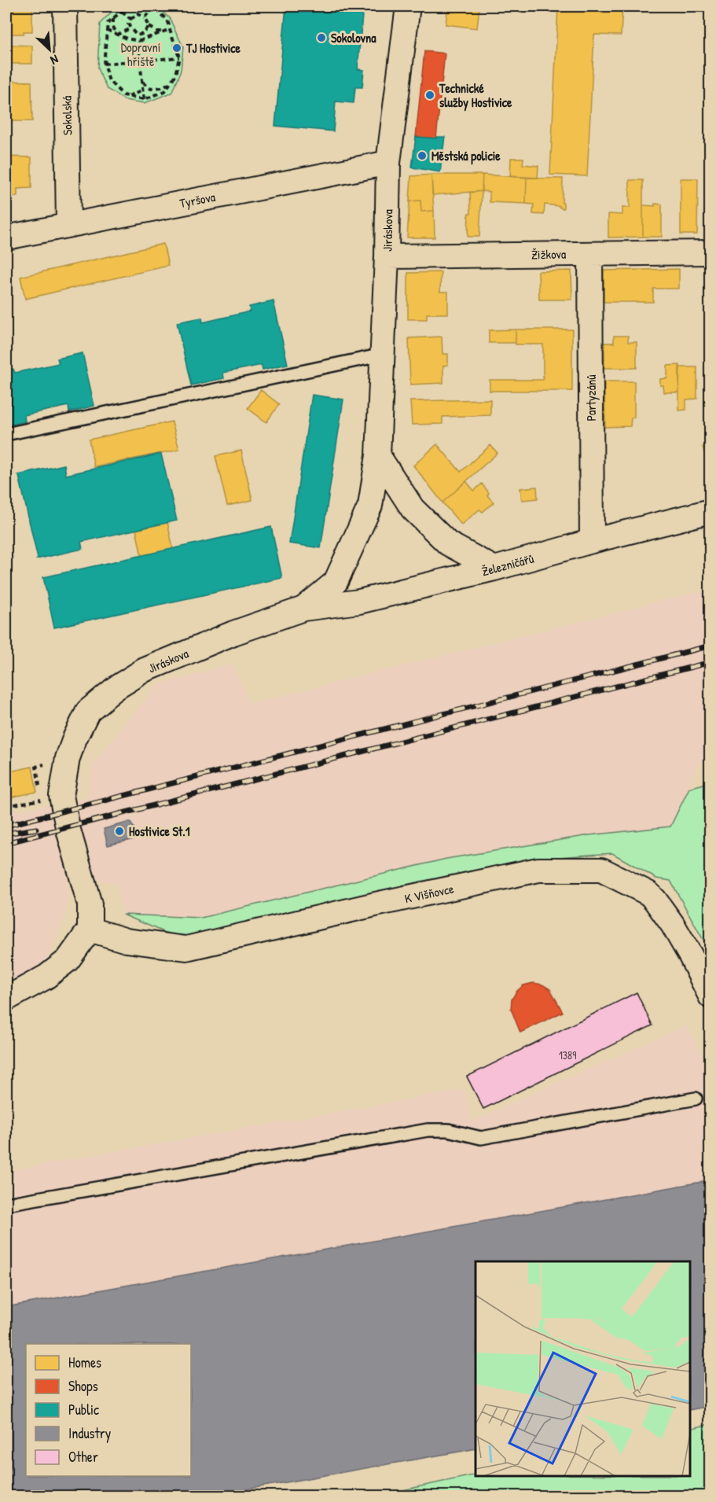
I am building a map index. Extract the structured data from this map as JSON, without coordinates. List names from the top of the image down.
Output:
{
  "streets": {
    "street": [
      "Sokolská",
      "Tyršova",
      "Jiráskova",
      "Žižkova",
      "Partyzánů",
      "Železničářů",
      "K Višňovce"
    ]
  },
  "crossings": [
    ["Sokolská", "Tyršova"],
    ["Tyršova", "Jiráskova"],
    ["Jiráskova", "Žižkova"],
    ["Jiráskova", "Železničářů"],
    ["Jiráskova", "K Višňovce"],
    ["Žižkova", "Partyzánů"],
    ["Partyzánů", "Železničářů"]
  ],
  "parks": ["Dopravní hřiště"],
  "places": [
    "Sokolovna",
    "TJ Hostivice",
    "Technické služby Hostivice",
    "Městská policie",
    "Hostivice St.1"
  ],
  "house_numbers": ["1389"],
  "legend": [
    "Homes",
    "Shops",
    "Public",
    "Industry",
    "Other"
  ],
  "north": "bottom right"
}
